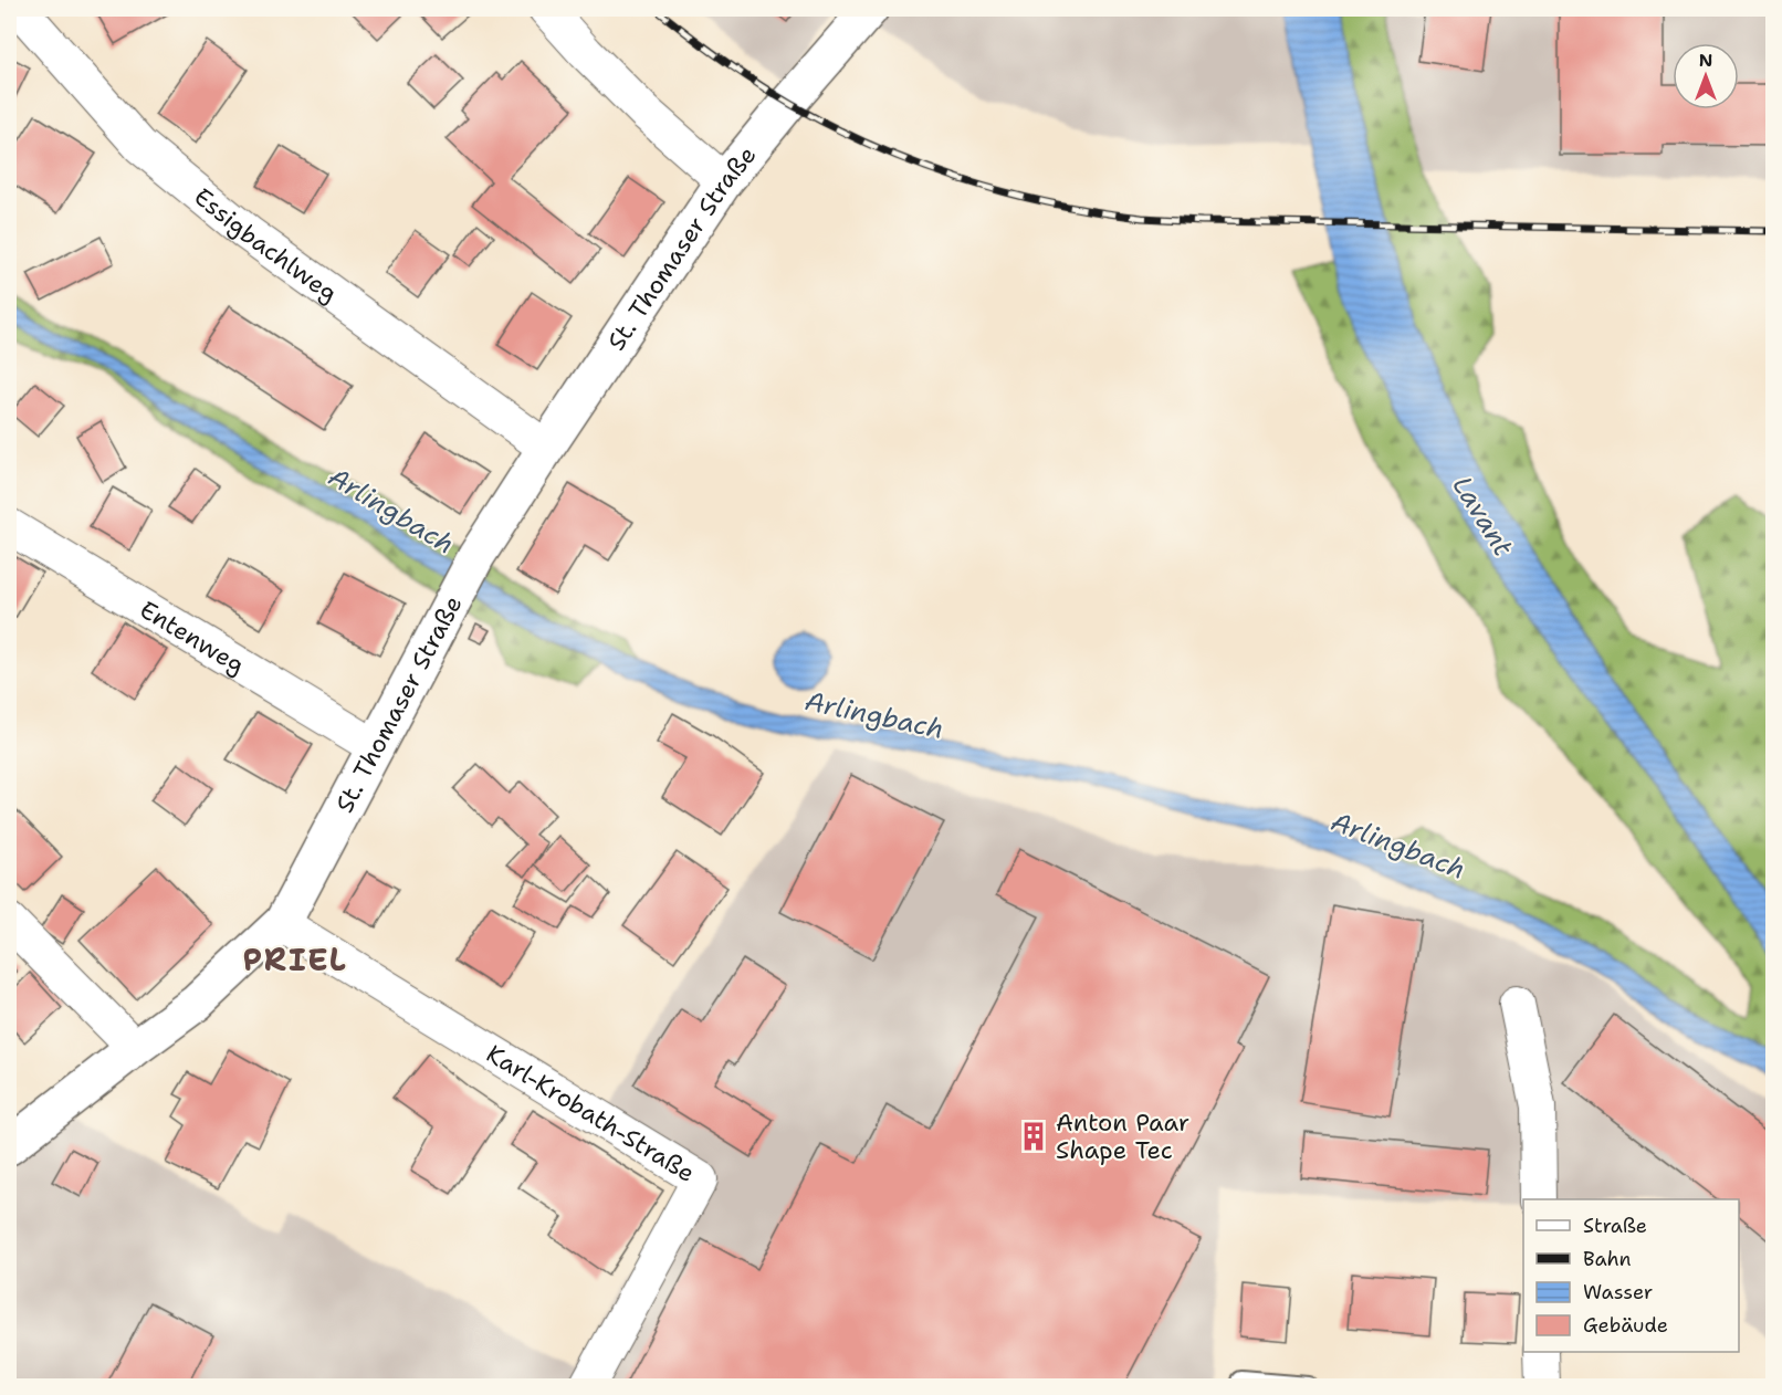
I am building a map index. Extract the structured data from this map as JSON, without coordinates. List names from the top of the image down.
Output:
{
  "streets": {
    "main road": ["St. Thomaser Straße"],
    "street": ["Essigbachlweg", "Entenweg", "Karl-Krobath-Straße"]
  },
  "crossings": [
    ["Essigbachlweg", "St. Thomaser Straße"],
    ["St. Thomaser Straße", "Entenweg"],
    ["St. Thomaser Straße", "Karl-Krobath-Straße"]
  ],
  "districts": ["PRIEL"],
  "water": ["Arlingbach", "Lavant"],
  "places": {
    "building": ["Anton Paar Shape Tec"]
  },
  "legend": [
    "Straße",
    "Bahn",
    "Wasser",
    "Gebäude"
  ],
  "north": "top"
}
